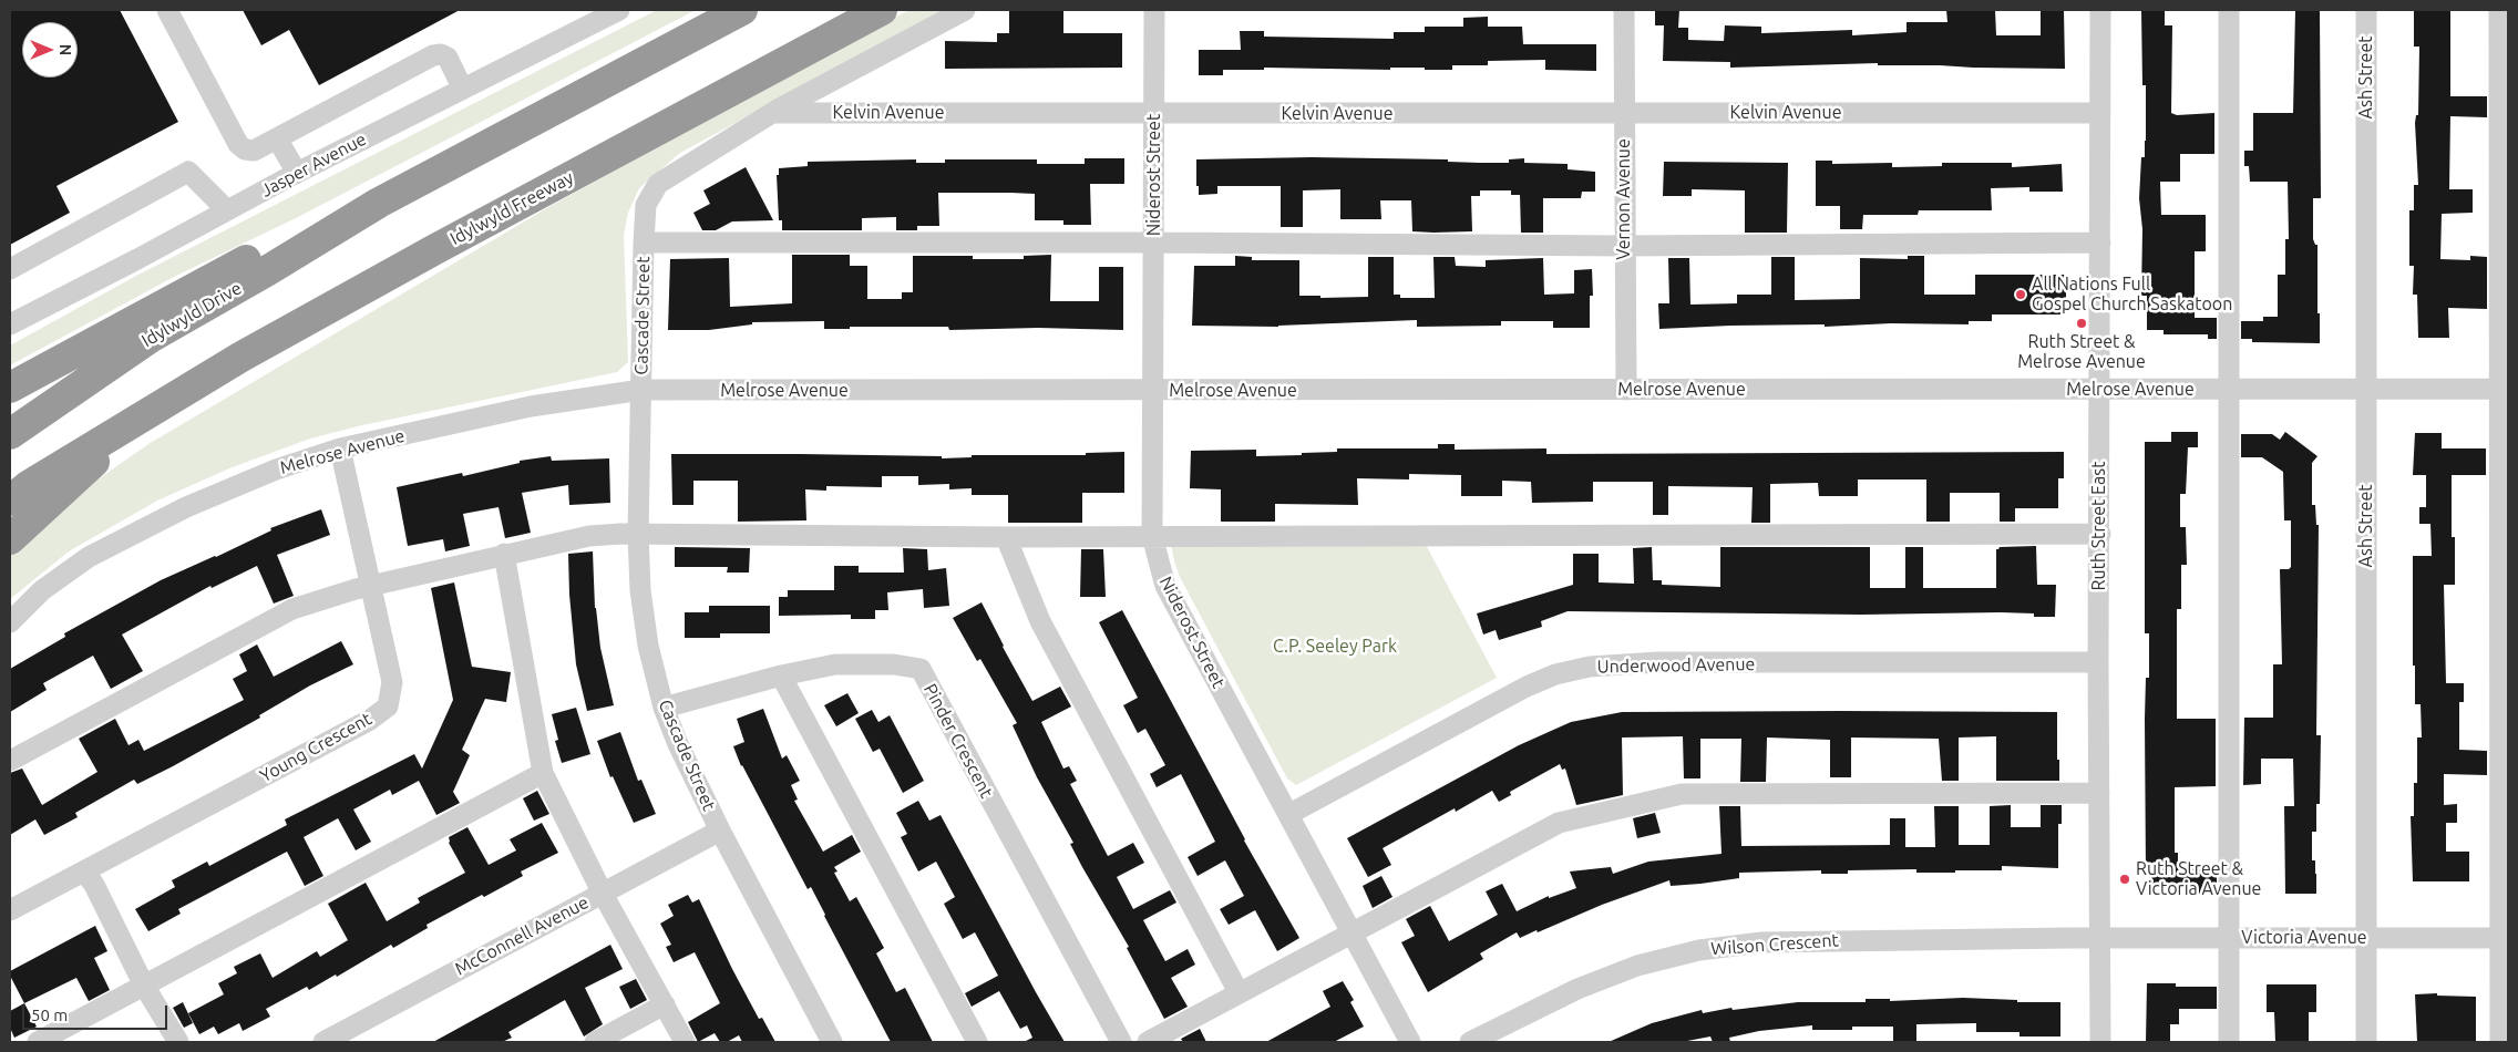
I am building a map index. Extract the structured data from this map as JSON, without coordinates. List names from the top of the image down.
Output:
{
  "streets": {
    "highway": ["Idylwyld Freeway", "Idylwyld Drive"],
    "street": [
      "Ash Street",
      "Kelvin Avenue",
      "Jasper Avenue",
      "Niderost Street",
      "Vernon Avenue",
      "Cascade Street",
      "Melrose Avenue",
      "Ruth Street East",
      "Underwood Avenue",
      "Pinder Crescent",
      "Young Crescent",
      "McConnell Avenue",
      "Victoria Avenue",
      "Wilson Crescent"
    ]
  },
  "crossings": [
    ["Ash Street", "Melrose Avenue"],
    ["Ash Street", "Victoria Avenue"],
    ["Kelvin Avenue", "Niderost Street"],
    ["Kelvin Avenue", "Vernon Avenue"],
    ["Kelvin Avenue", "Ruth Street East"],
    ["Niderost Street", "Melrose Avenue"],
    ["Niderost Street", "Underwood Avenue"],
    ["Vernon Avenue", "Melrose Avenue"],
    ["Cascade Street", "Melrose Avenue"],
    ["Cascade Street", "Pinder Crescent"],
    ["Cascade Street", "McConnell Avenue"],
    ["Melrose Avenue", "Ruth Street East"],
    ["Melrose Avenue", "Young Crescent"],
    ["Ruth Street East", "Underwood Avenue"],
    ["Ruth Street East", "Victoria Avenue"],
    ["Ruth Street East", "Wilson Crescent"],
    ["Victoria Avenue", "Wilson Crescent"]
  ],
  "parks": ["C.P. Seeley Park"],
  "places": ["All Nations Full Gospel Church Saskatoon", "Ruth Street & Melrose Avenue", "Ruth Street & Victoria Avenue"],
  "scale_bar": "50 m",
  "north": "right"
}
